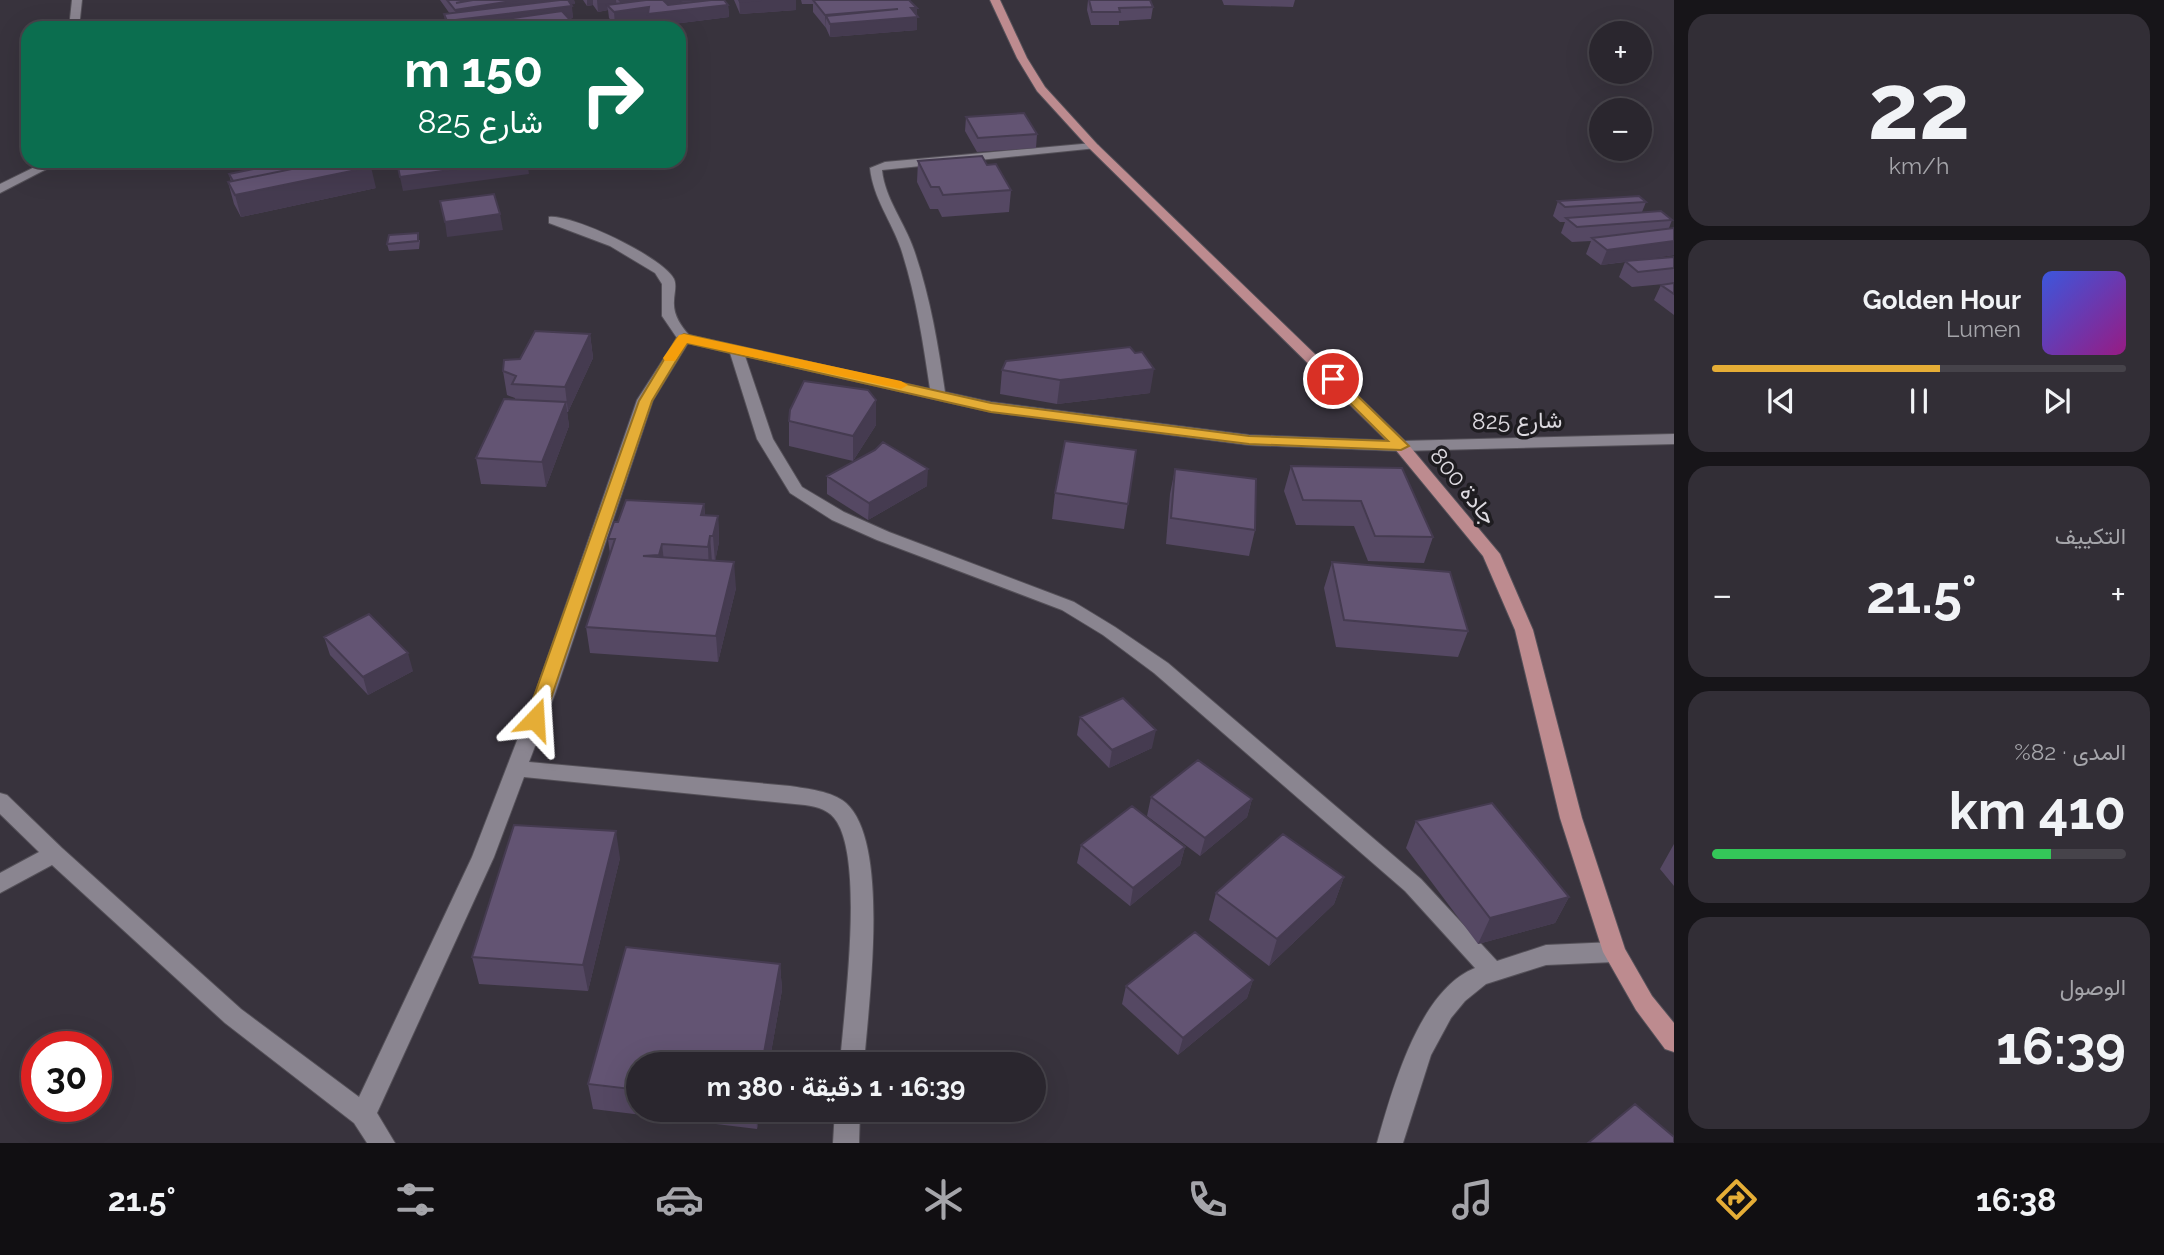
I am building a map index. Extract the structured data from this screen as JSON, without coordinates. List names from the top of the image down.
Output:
{
  "streets": {
    "main road": ["جادة 800"],
    "street": ["شارع 825"]
  },
  "crossings": [
    ["شارع 825", "جادة 800"]
  ],
  "page": {
    "tile": [
      ["22", "km/h"],
      "التكييف",
      ["المدى · 82%", "410 km"],
      ["الوصول", "16:39"]
    ],
    "map_buttons": ["+", "−"],
    "turn": ["150 m", "شارع 825"],
    "song": ["Golden Hour", "Lumen"],
    "heat": ["−", "21.5°", "+"],
    "limit": "30",
    "trip": "16:39 · 1 دقيقة · 380 m",
    "tabs": ["16:38", "21.5°"]
  }
}
